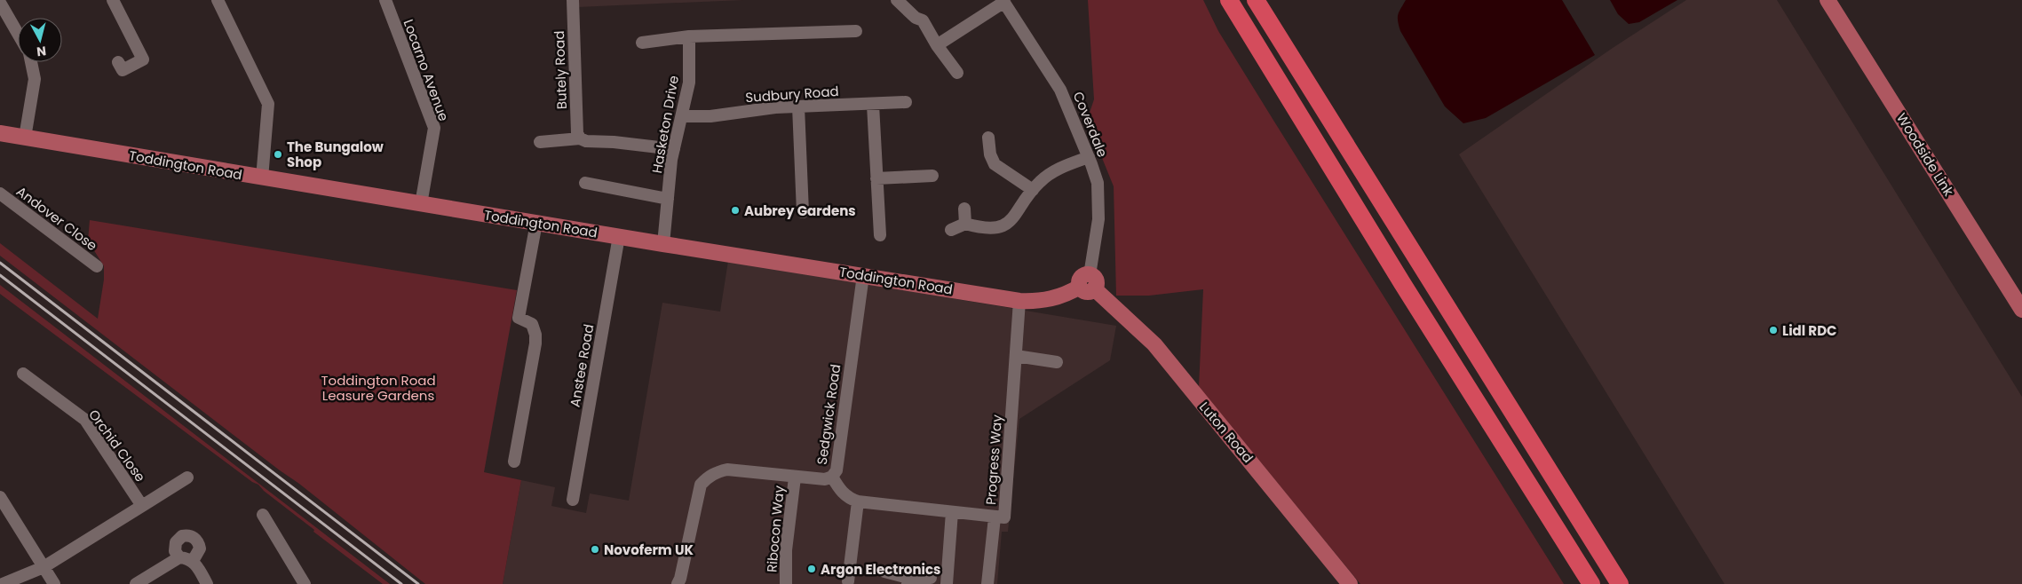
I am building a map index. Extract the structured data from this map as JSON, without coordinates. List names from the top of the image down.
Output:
{
  "streets": {
    "main road": ["Woodside Link", "Toddington Road", "Luton Road"],
    "street": [
      "Locarno Avenue",
      "Butely Road",
      "Sudbury Road",
      "Hasketon Drive",
      "Coverdale",
      "Andover Close",
      "Anstee Road",
      "Sedgwick Road",
      "Orchid Close",
      "Progress Way",
      "Ribocon Way"
    ]
  },
  "crossings": [
    ["Locarno Avenue", "Toddington Road"],
    ["Sudbury Road", "Hasketon Drive"],
    ["Hasketon Drive", "Toddington Road"],
    ["Coverdale", "Toddington Road"],
    ["Coverdale", "Luton Road"],
    ["Toddington Road", "Anstee Road"],
    ["Toddington Road", "Sedgwick Road"],
    ["Toddington Road", "Luton Road"],
    ["Toddington Road", "Progress Way"],
    ["Sedgwick Road", "Progress Way"],
    ["Sedgwick Road", "Ribocon Way"]
  ],
  "parks": ["Toddington Road Leasure Gardens"],
  "places": [
    "The Bungalow Shop",
    "Aubrey Gardens",
    "Lidl RDC",
    "Novoferm UK",
    "Argon Electronics"
  ],
  "north": "bottom"
}
